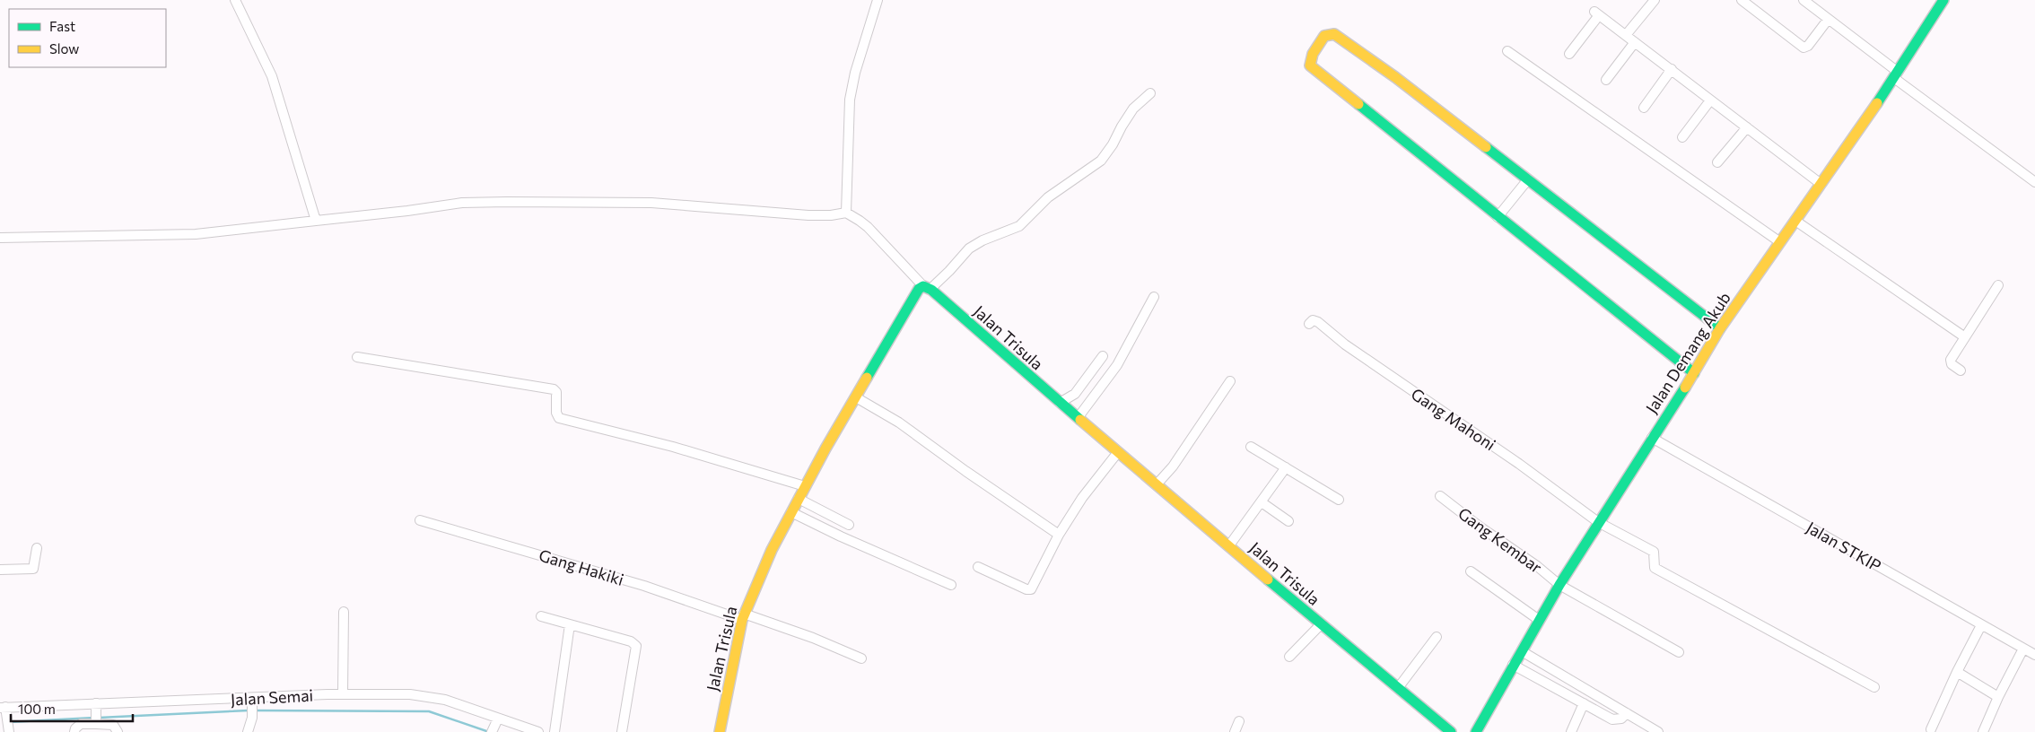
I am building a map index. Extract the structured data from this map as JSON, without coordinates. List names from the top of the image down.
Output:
{
  "streets": {
    "street": [
      "Jalan Trisula",
      "Jalan Demang Akub",
      "Gang Mahoni",
      "Gang Kembar",
      "Jalan STKIP",
      "Gang Hakiki",
      "Jalan Semai"
    ]
  },
  "crossings": [
    ["Jalan Trisula", "Gang Hakiki"],
    ["Jalan Demang Akub", "Gang Mahoni"],
    ["Jalan Demang Akub", "Gang Kembar"],
    ["Jalan Demang Akub", "Jalan STKIP"]
  ],
  "legend": ["Fast", "Slow"],
  "scale_bar": "100 m"
}
